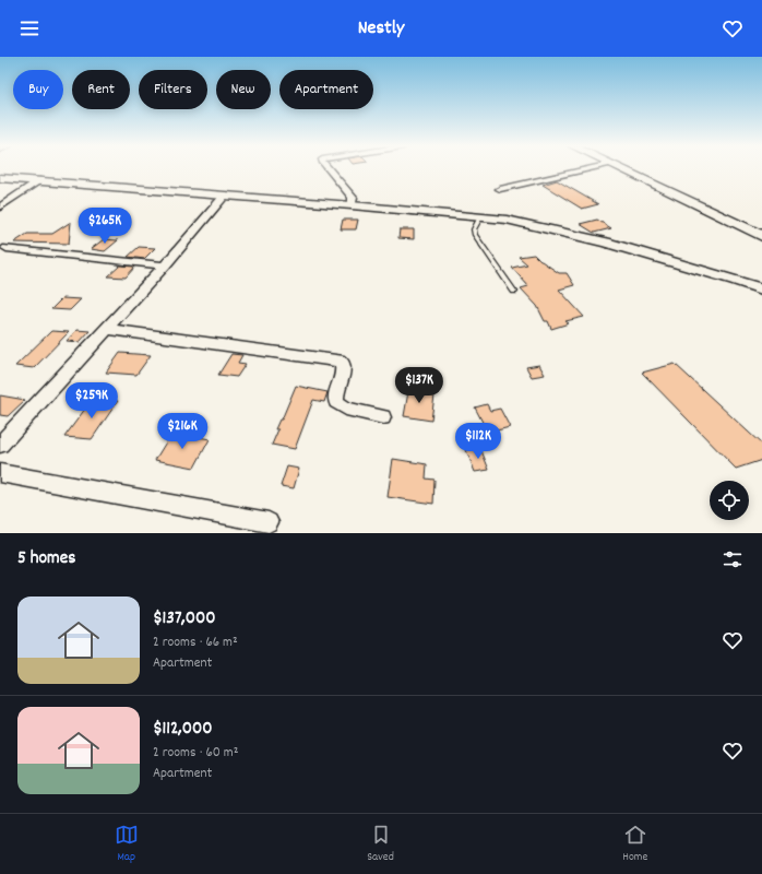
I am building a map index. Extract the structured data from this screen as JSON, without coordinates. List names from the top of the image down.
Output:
{
  "page": {
    "header": "Nestly",
    "chip": [
      "Buy",
      "Rent",
      "Filters",
      "New",
      "Apartment"
    ],
    "price": [
      "$265K",
      "$137K",
      "$259K",
      "$216K",
      "$112K"
    ],
    "heading": "5 homes",
    "list": [
      {
        "name": "$137,000",
        "note": "2 rooms · 66 m² · Apartment"
      },
      {
        "name": "$112,000",
        "note": "2 rooms · 60 m² · Apartment"
      }
    ],
    "tabs": ["Map", "Saved", "Home"]
  }
}
